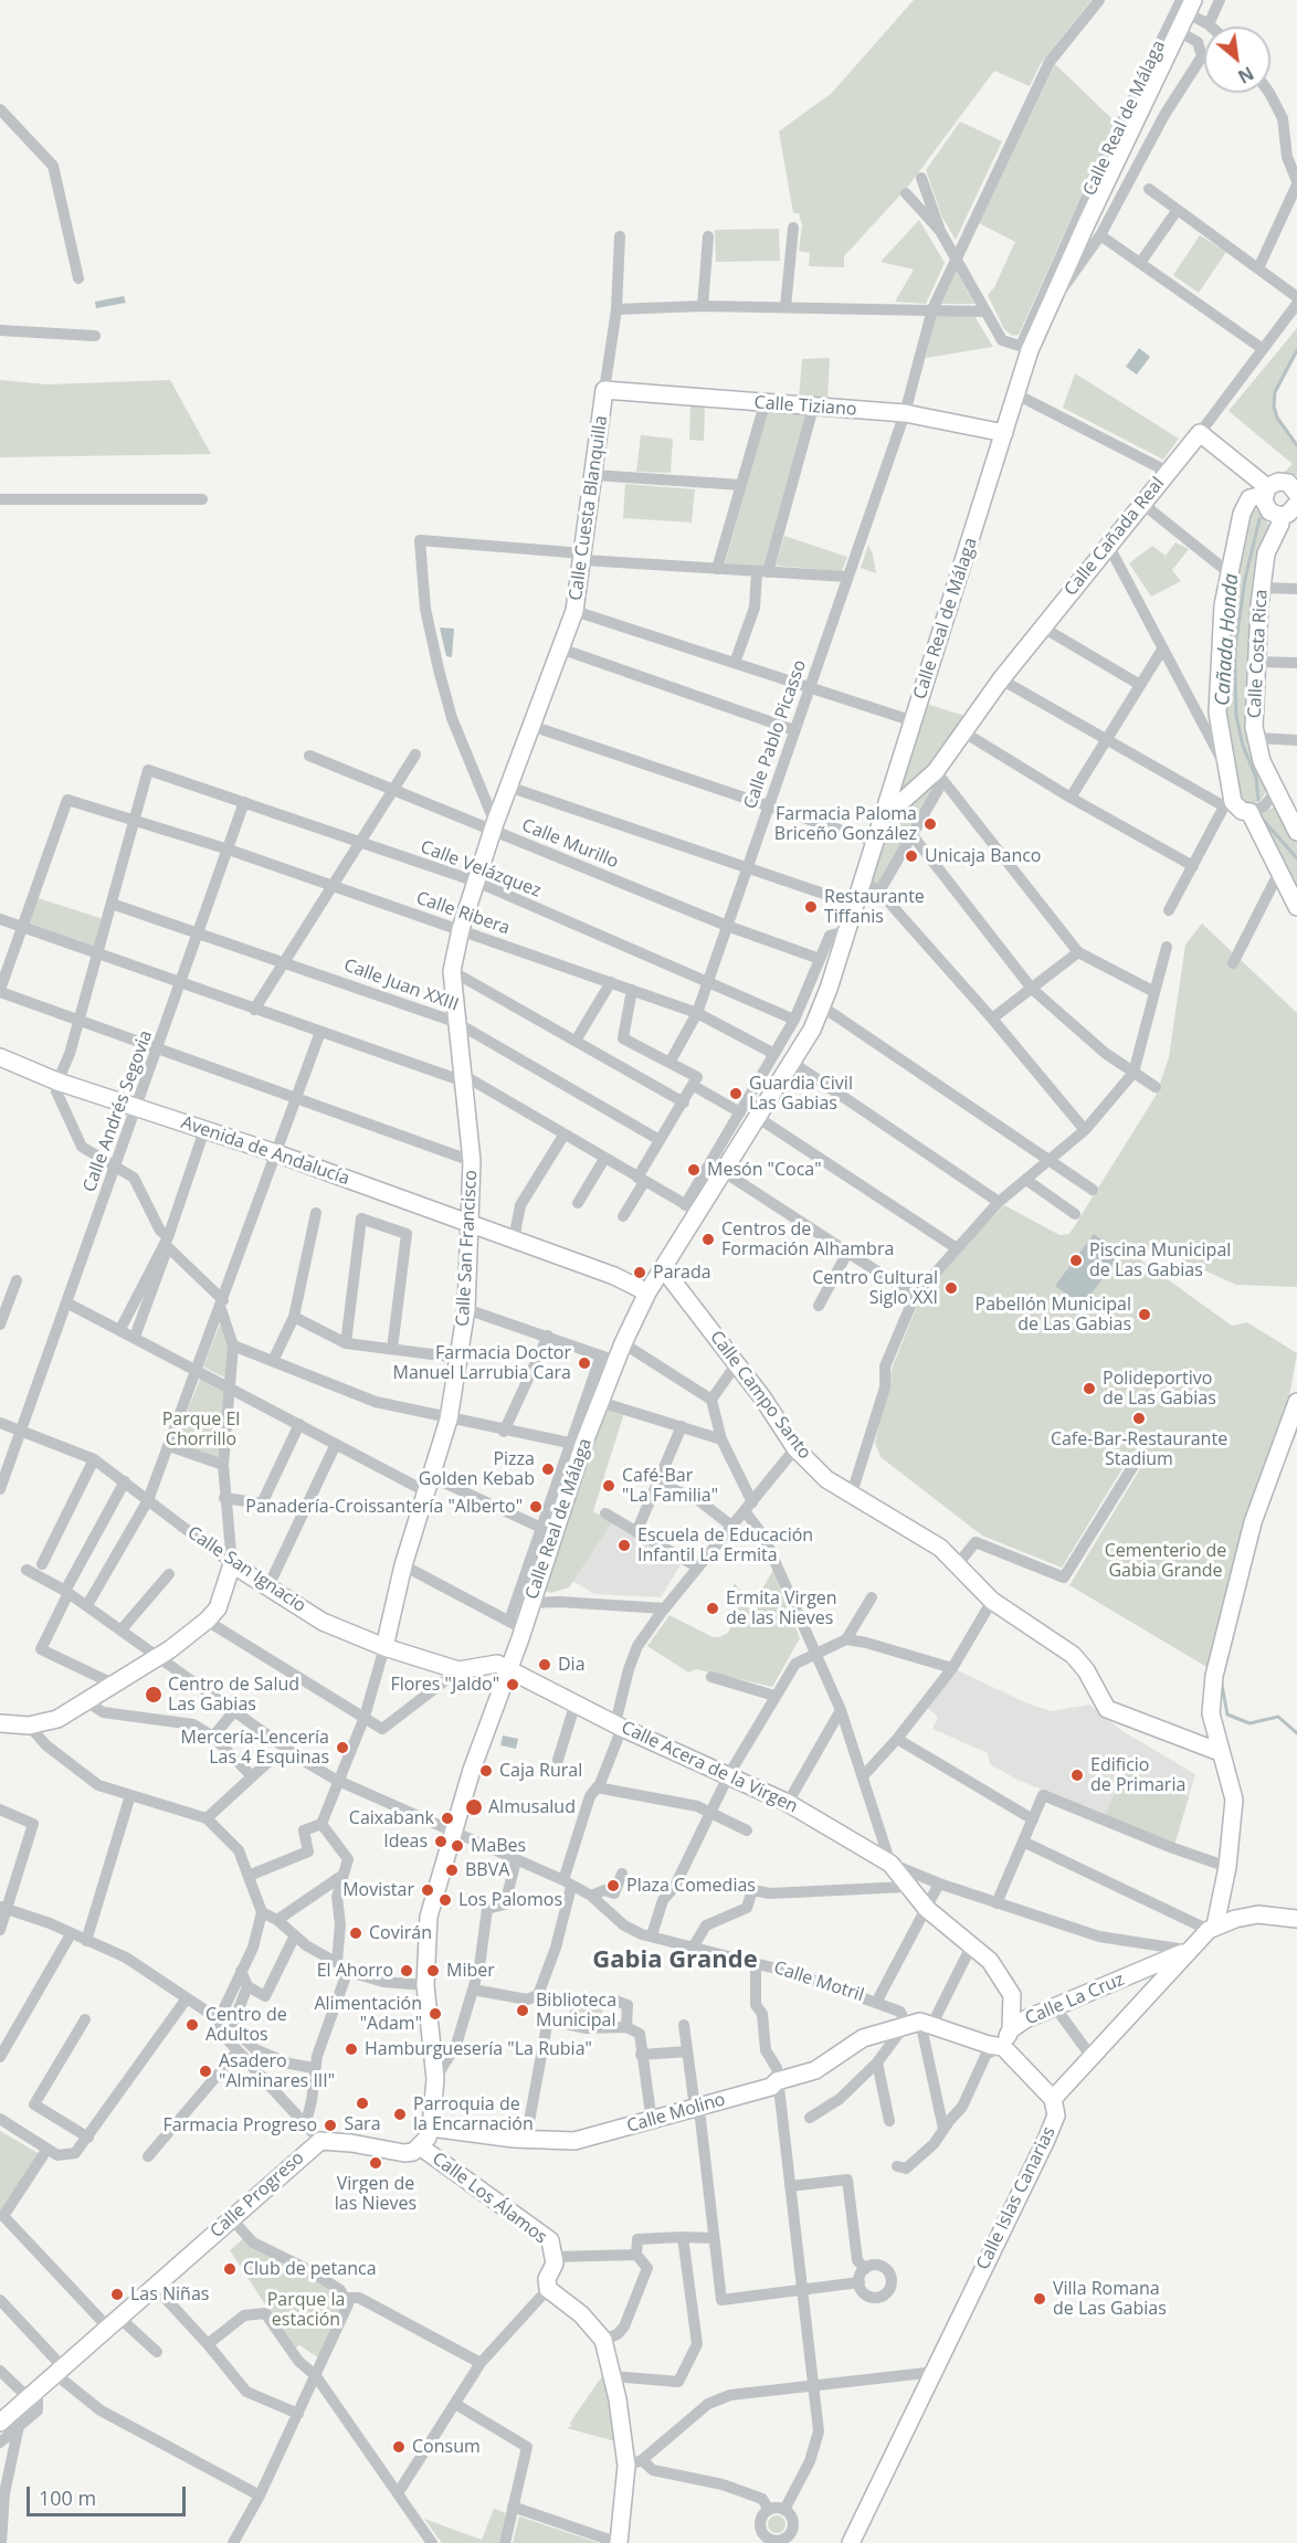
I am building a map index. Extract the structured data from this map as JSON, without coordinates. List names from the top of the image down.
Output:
{
  "streets": {
    "street": [
      "Calle Real de Málaga",
      "Calle Tiziano",
      "Calle Cuesta Blanquilla",
      "Calle Cañada Real",
      "Calle Costa Rica",
      "Calle Pablo Picasso",
      "Calle Murillo",
      "Calle Velázquez",
      "Calle Ribera",
      "Calle Juan XXIII",
      "Calle Andrés Segovia",
      "Avenida de Andalucía",
      "Calle San Francisco",
      "Calle Campo Santo",
      "Calle San Ignacio",
      "Calle Acera de la Virgen",
      "Calle Motril",
      "Calle La Cruz",
      "Calle Molino",
      "Calle Progreso",
      "Calle Los Álamos",
      "Calle Islas Canarias"
    ]
  },
  "crossings": [
    ["Calle Real de Málaga", "Calle Tiziano"],
    ["Calle Real de Málaga", "Calle Cañada Real"],
    ["Calle Real de Málaga", "Calle Murillo"],
    ["Calle Real de Málaga", "Calle Velázquez"],
    ["Calle Real de Málaga", "Calle Ribera"],
    ["Calle Real de Málaga", "Avenida de Andalucía"],
    ["Calle Real de Málaga", "Calle Campo Santo"],
    ["Calle Real de Málaga", "Calle San Ignacio"],
    ["Calle Real de Málaga", "Calle Acera de la Virgen"],
    ["Calle Real de Málaga", "Calle Motril"],
    ["Calle Real de Málaga", "Calle Molino"],
    ["Calle Real de Málaga", "Calle Progreso"],
    ["Calle Real de Málaga", "Calle Los Álamos"],
    ["Calle Tiziano", "Calle Cuesta Blanquilla"],
    ["Calle Tiziano", "Calle Pablo Picasso"],
    ["Calle Cuesta Blanquilla", "Calle Murillo"],
    ["Calle Cuesta Blanquilla", "Calle Velázquez"],
    ["Calle Cuesta Blanquilla", "Calle San Francisco"],
    ["Calle Pablo Picasso", "Calle Murillo"],
    ["Calle Pablo Picasso", "Calle Velázquez"],
    ["Calle Pablo Picasso", "Calle Ribera"],
    ["Calle Velázquez", "Calle Ribera"],
    ["Calle Velázquez", "Calle Andrés Segovia"],
    ["Calle Velázquez", "Calle San Francisco"],
    ["Calle Ribera", "Calle Andrés Segovia"],
    ["Calle Ribera", "Calle San Francisco"],
    ["Calle Juan XXIII", "Calle Andrés Segovia"],
    ["Calle Juan XXIII", "Calle San Francisco"],
    ["Calle Andrés Segovia", "Avenida de Andalucía"],
    ["Calle Andrés Segovia", "Calle San Ignacio"],
    ["Avenida de Andalucía", "Calle San Francisco"],
    ["Calle San Francisco", "Calle San Ignacio"],
    ["Calle San Ignacio", "Calle Acera de la Virgen"],
    ["Calle Acera de la Virgen", "Calle La Cruz"],
    ["Calle Motril", "Calle La Cruz"],
    ["Calle Motril", "Calle Molino"],
    ["Calle La Cruz", "Calle Islas Canarias"],
    ["Calle Progreso", "Calle Los Álamos"]
  ],
  "districts": ["Gabia Grande"],
  "water": ["Cañada Honda"],
  "parks": ["Parque El Chorrillo", "Cementerio de Gabia Grande", "Parque la estación"],
  "places": [
    "Farmacia Paloma Briceño González",
    "Unicaja Banco",
    "Restaurante Tiffanis",
    "Guardia Civil Las Gabias",
    "Mesón \"Coca\"",
    "Centros de Formación Alhambra",
    "Piscina Municipal de Las Gabias",
    "Parada",
    "Centro Cultural Siglo XXI",
    "Pabellón Municipal de Las Gabias",
    "Farmacia Doctor Manuel Larrubia Cara",
    "Polideportivo de Las Gabias",
    "Cafe-Bar-Restaurante Stadium",
    "Pizza Golden Kebab",
    "Café-Bar \"La Familia\"",
    "Panadería-Croissantería \"Alberto\"",
    "Escuela de Educación Infantil La Ermita",
    "Ermita Virgen de las Nieves",
    "Dia",
    "Flores \"Jaldo\"",
    "Centro de Salud Las Gabias",
    "Mercería-Lencería Las 4 Esquinas",
    "Caja Rural",
    "Edificio de Primaria",
    "Almusalud",
    "Caixabank",
    "Ideas",
    "MaBes",
    "BBVA",
    "Plaza Comedias",
    "Movistar",
    "Los Palomos",
    "Covirán",
    "El Ahorro",
    "Miber",
    "Biblioteca Municipal",
    "Alimentación \"Adam\"",
    "Centro de Adultos",
    "Hamburguesería \"La Rubia\"",
    "Asadero \"Alminares III\"",
    "Sara",
    "Parroquia de la Encarnación",
    "Farmacia Progreso",
    "Virgen de las Nieves",
    "Club de petanca",
    "Las Niñas",
    "Villa Romana de Las Gabias",
    "Consum"
  ],
  "scale_bar": "100 m",
  "north": "bottom right"
}
